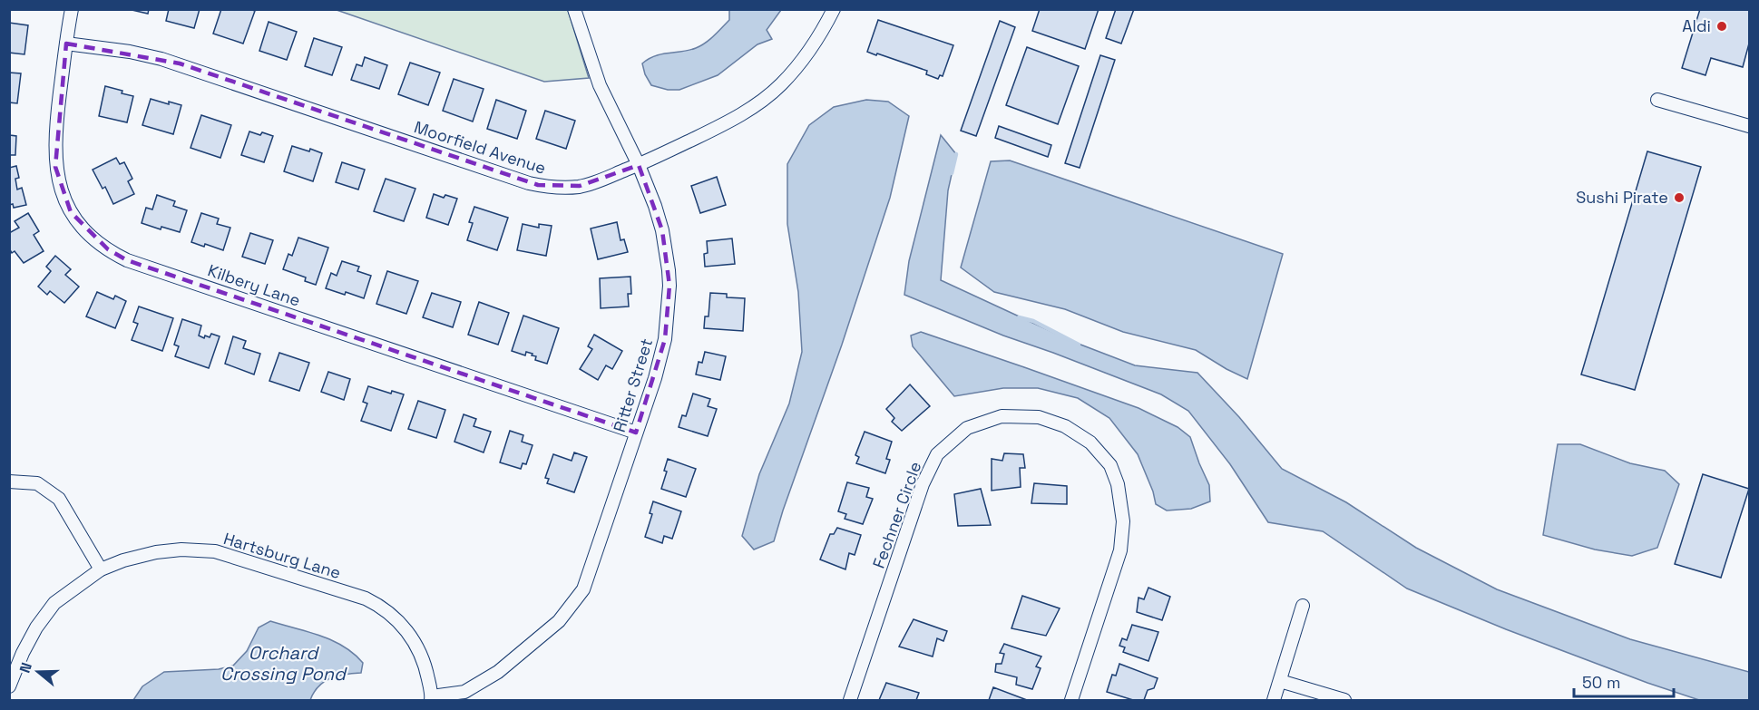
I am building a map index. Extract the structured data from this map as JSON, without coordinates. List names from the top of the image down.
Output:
{
  "streets": {
    "street": [
      "Moorfield Avenue",
      "Kilbery Lane",
      "Ritter Street",
      "Fechner Circle",
      "Hartsburg Lane"
    ]
  },
  "crossings": [
    ["Moorfield Avenue", "Kilbery Lane"],
    ["Moorfield Avenue", "Ritter Street"],
    ["Kilbery Lane", "Ritter Street"],
    ["Ritter Street", "Hartsburg Lane"]
  ],
  "water": ["Orchard Crossing Pond"],
  "places": ["Aldi", "Sushi Pirate"],
  "scale_bar": "50 m",
  "north": "left"
}
